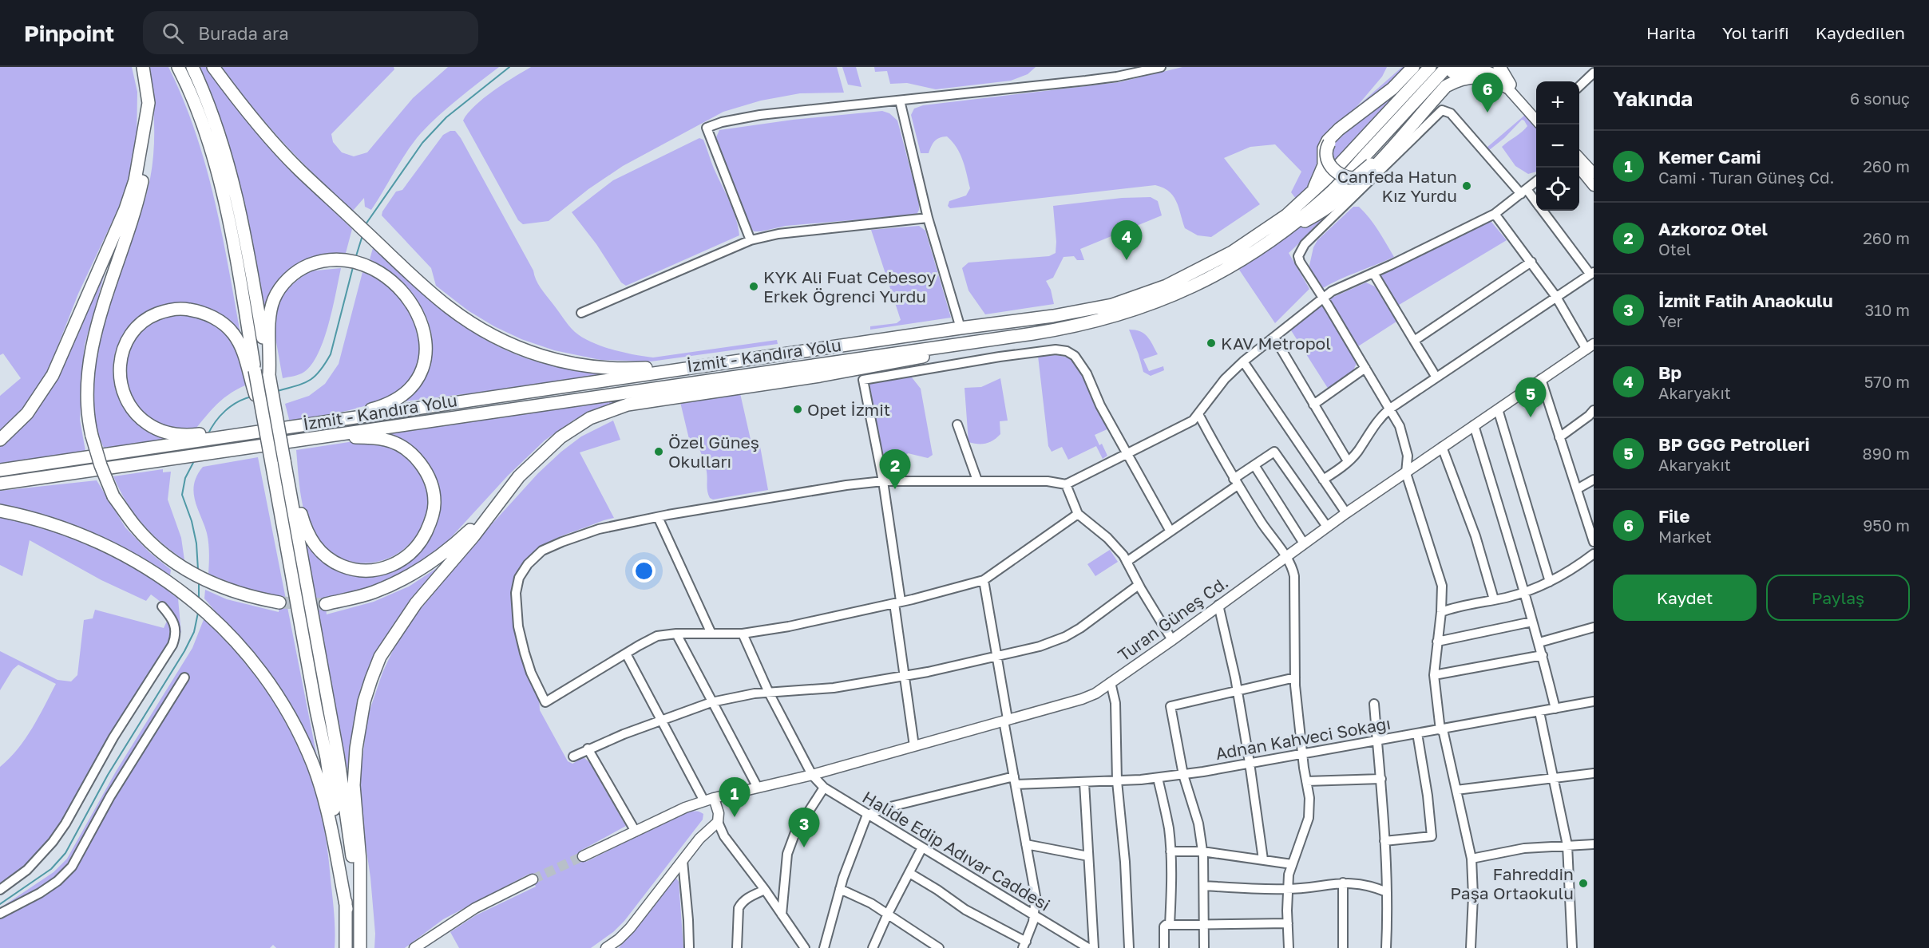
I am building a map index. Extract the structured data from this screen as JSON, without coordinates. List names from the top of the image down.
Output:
{
  "streets": {
    "highway": ["İzmit - Kandıra Yolu"],
    "main road": ["Turan Güneş Cd."],
    "street": ["Adnan Kahveci Sokağı", "Halide Edip Adıvar Caddesi"]
  },
  "crossings": [
    ["Turan Güneş Cd.", "Halide Edip Adıvar Caddesi"],
    ["Adnan Kahveci Sokağı", "Halide Edip Adıvar Caddesi"]
  ],
  "places": [
    "Canfeda Hatun Kız Yurdu",
    "KYK Ali Fuat Cebesoy Erkek Öğrenci Yurdu",
    "KAV Metropol",
    "Opet İzmit",
    "Özel Güneş Okulları",
    "Fahreddin Paşa Ortaokulu"
  ],
  "page": {
    "header": "Pinpoint",
    "search": "Burada ara",
    "nav": ["Harita", "Yol tarifi", "Kaydedilen"],
    "heading": ["Yakında", "6 sonuç"],
    "pins": [
      "6",
      "4",
      "5",
      "2",
      "1",
      "3"
    ],
    "map_buttons": ["+", "−"],
    "list": [
      {
        "mark": "1",
        "name": "Kemer Cami",
        "note": "Cami · Turan Güneş Cd.",
        "value": "260 m"
      },
      {
        "mark": "2",
        "name": "Azkoroz Otel",
        "note": "Otel",
        "value": "260 m"
      },
      {
        "mark": "3",
        "name": "İzmit Fatih Anaokulu",
        "note": "Yer",
        "value": "310 m"
      },
      {
        "mark": "4",
        "name": "Bp",
        "note": "Akaryakıt",
        "value": "570 m"
      },
      {
        "mark": "5",
        "name": "BP GGG Petrolleri",
        "note": "Akaryakıt",
        "value": "890 m"
      },
      {
        "mark": "6",
        "name": "File",
        "note": "Market",
        "value": "950 m"
      }
    ],
    "buttons": ["Kaydet", "Paylaş"]
  }
}
